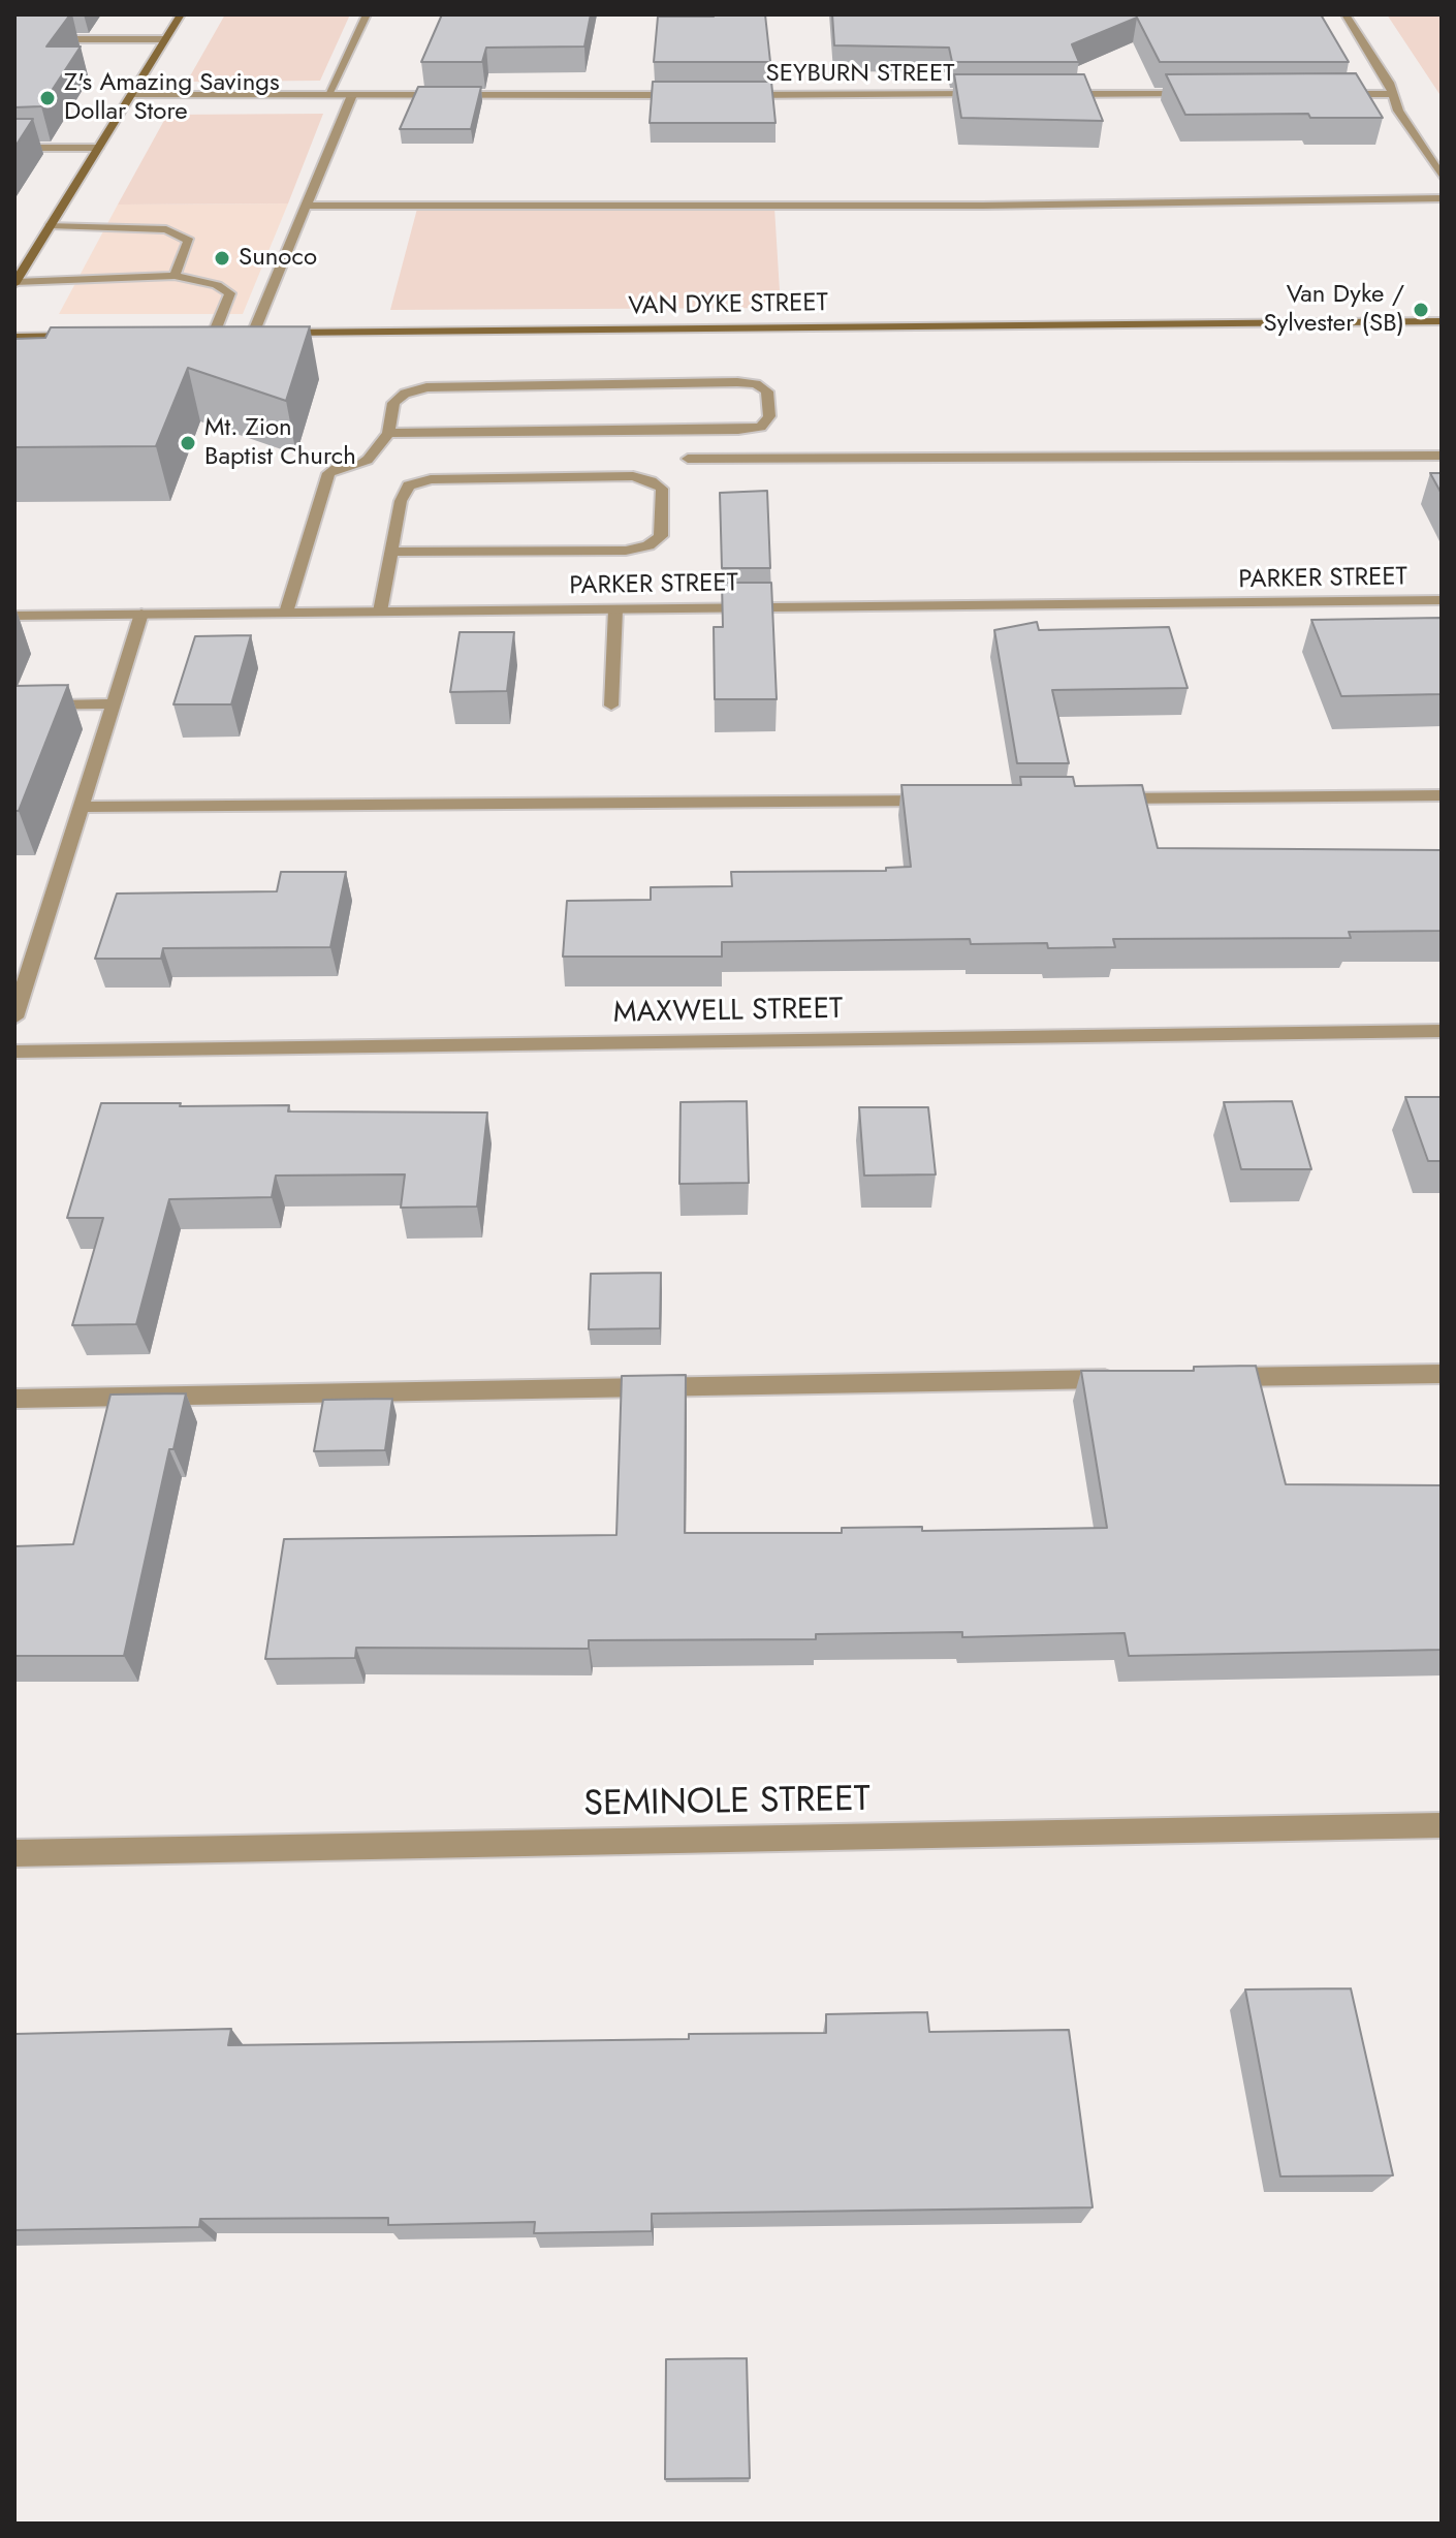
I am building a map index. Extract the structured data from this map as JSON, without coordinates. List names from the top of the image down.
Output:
{
  "streets": {
    "main road": ["VAN DYKE STREET"],
    "street": [
      "SEYBURN STREET",
      "PARKER STREET",
      "MAXWELL STREET",
      "SEMINOLE STREET"
    ]
  },
  "places": [
    "Z's Amazing Savings Dollar Store",
    "Sunoco",
    "Van Dyke / Sylvester (SB)",
    "Mt. Zion Baptist Church"
  ]
}
